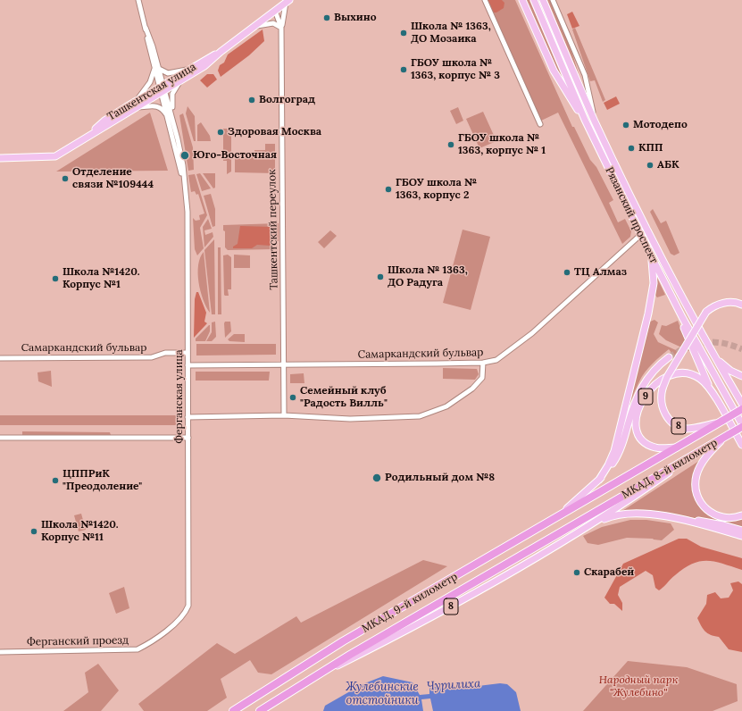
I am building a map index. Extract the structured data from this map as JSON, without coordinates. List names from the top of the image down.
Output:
{
  "streets": {
    "highway": ["МКАД, 8-й километр", "МКАД, 9-й километр"],
    "main road": [
      "Ташкентская улица",
      "Рязанский проспект",
      "9",
      "8"
    ],
    "street": [
      "Ташкентский переулок",
      "Самаркандский бульвар",
      "Ферганская улица",
      "Ферганский проезд"
    ]
  },
  "crossings": [
    ["Ташкентская улица", "Ташкентский переулок"],
    ["Ташкентская улица", "Ферганская улица"],
    ["Рязанский проспект", "Самаркандский бульвар"],
    ["Ташкентский переулок", "Самаркандский бульвар"],
    ["Самаркандский бульвар", "Ферганская улица"],
    ["Ферганская улица", "Ферганский проезд"],
    ["9", "МКАД, 8-й километр"],
    ["8", "МКАД, 8-й километр"],
    ["8", "МКАД, 9-й километр"],
    ["МКАД, 8-й километр", "МКАД, 9-й километр"]
  ],
  "water": ["Чурилиха", "Жулебинские отстойники"],
  "parks": ["Народный парк \"Жулебино\""],
  "places": [
    "Выхино",
    "Школа № 1363, ДО Мозаика",
    "ГБОУ школа № 1363, корпус № 3",
    "Волгоград",
    "Мотодепо",
    "Здоровая Москва",
    "ГБОУ школа № 1363, корпус № 1",
    "КПП",
    "Юго-Восточная",
    "АБК",
    "Отделение связи №109444",
    "ГБОУ школа № 1363, корпус 2",
    "ТЦ Алмаз",
    "Школа № 1363, ДО Радуга",
    "Школа №1420. Корпус №1",
    "Семейный клуб \"Радость Вилль\"",
    "Родильный дом №8",
    "ЦППРиК \"Преодоление\"",
    "Школа №1420. Корпус №11",
    "Скарабей"
  ]
}
